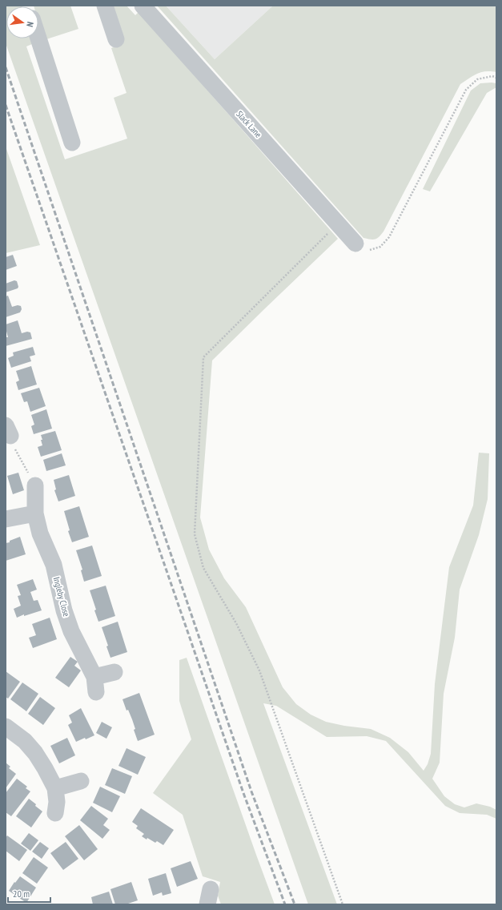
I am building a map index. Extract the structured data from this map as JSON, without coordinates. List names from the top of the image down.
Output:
{
  "streets": {
    "street": ["Slack Lane", "Ingleby Close"]
  },
  "scale_bar": "20 m",
  "north": "right"
}
